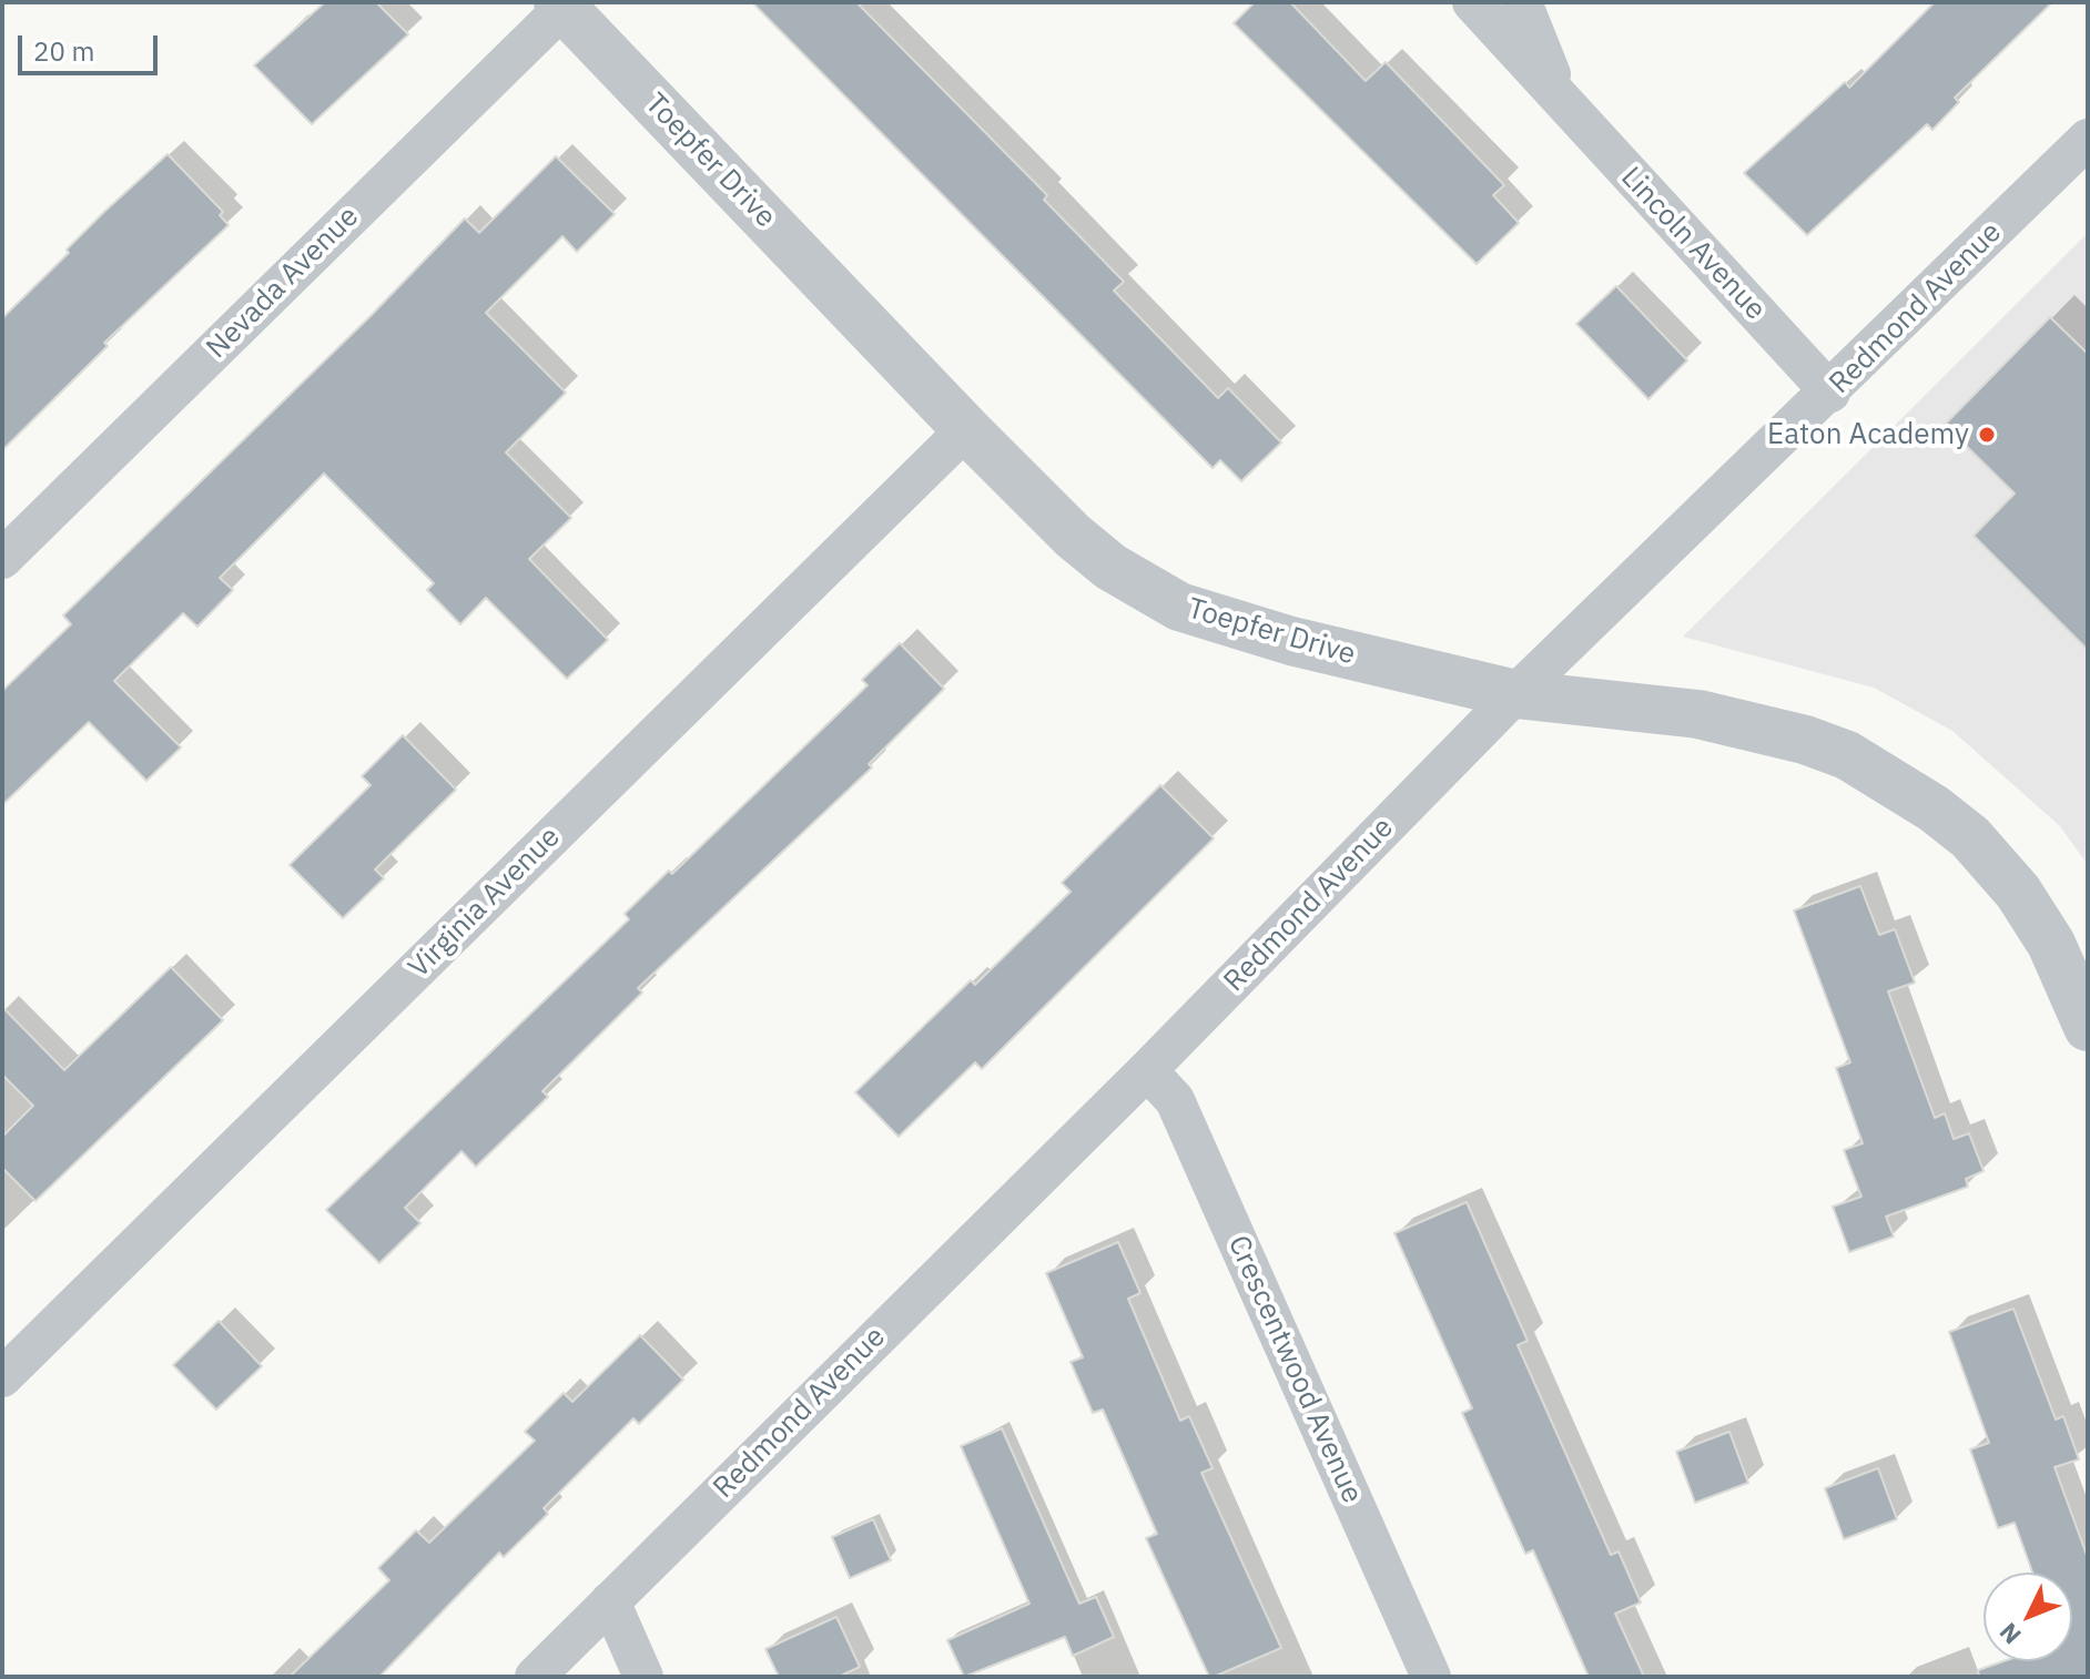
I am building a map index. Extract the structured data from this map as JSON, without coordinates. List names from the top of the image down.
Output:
{
  "streets": {
    "street": [
      "Toepfer Drive",
      "Lincoln Avenue",
      "Nevada Avenue",
      "Redmond Avenue",
      "Virginia Avenue",
      "Crescentwood Avenue"
    ]
  },
  "crossings": [
    ["Toepfer Drive", "Nevada Avenue"],
    ["Toepfer Drive", "Redmond Avenue"],
    ["Toepfer Drive", "Virginia Avenue"],
    ["Lincoln Avenue", "Redmond Avenue"],
    ["Redmond Avenue", "Crescentwood Avenue"]
  ],
  "places": ["Eaton Academy"],
  "scale_bar": "20 m",
  "north": "bottom left"
}
